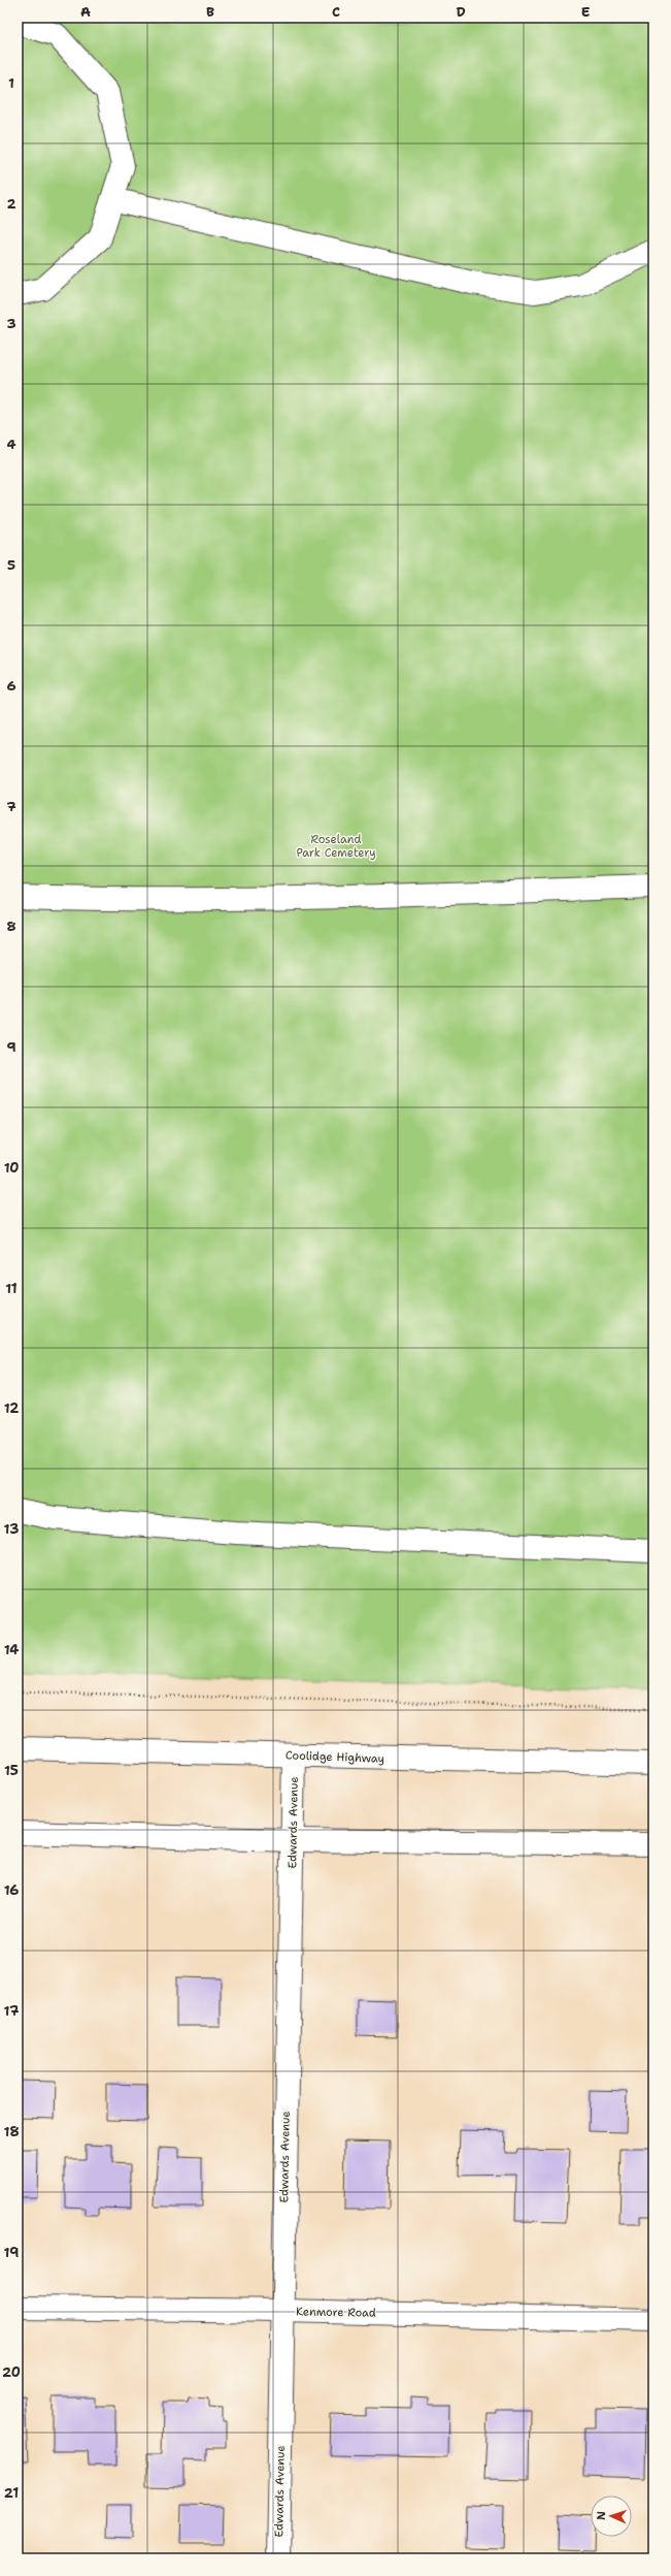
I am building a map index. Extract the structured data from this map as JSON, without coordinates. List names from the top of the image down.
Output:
{
  "streets": {
    "street": ["Coolidge Highway", "Edwards Avenue", "Kenmore Road"]
  },
  "crossings": [
    ["Coolidge Highway", "Edwards Avenue"],
    ["Edwards Avenue", "Kenmore Road"]
  ],
  "parks": ["Roseland Park Cemetery"],
  "north": "left",
  "grid": {
    "columns": [
      "A",
      "B",
      "C",
      "D",
      "E"
    ],
    "rows": [
      "1",
      "2",
      "3",
      "4",
      "5",
      "6",
      "7",
      "8",
      "9",
      "10",
      "11",
      "12",
      "13",
      "14",
      "15",
      "16",
      "17",
      "18",
      "19",
      "20",
      "21"
    ]
  }
}
